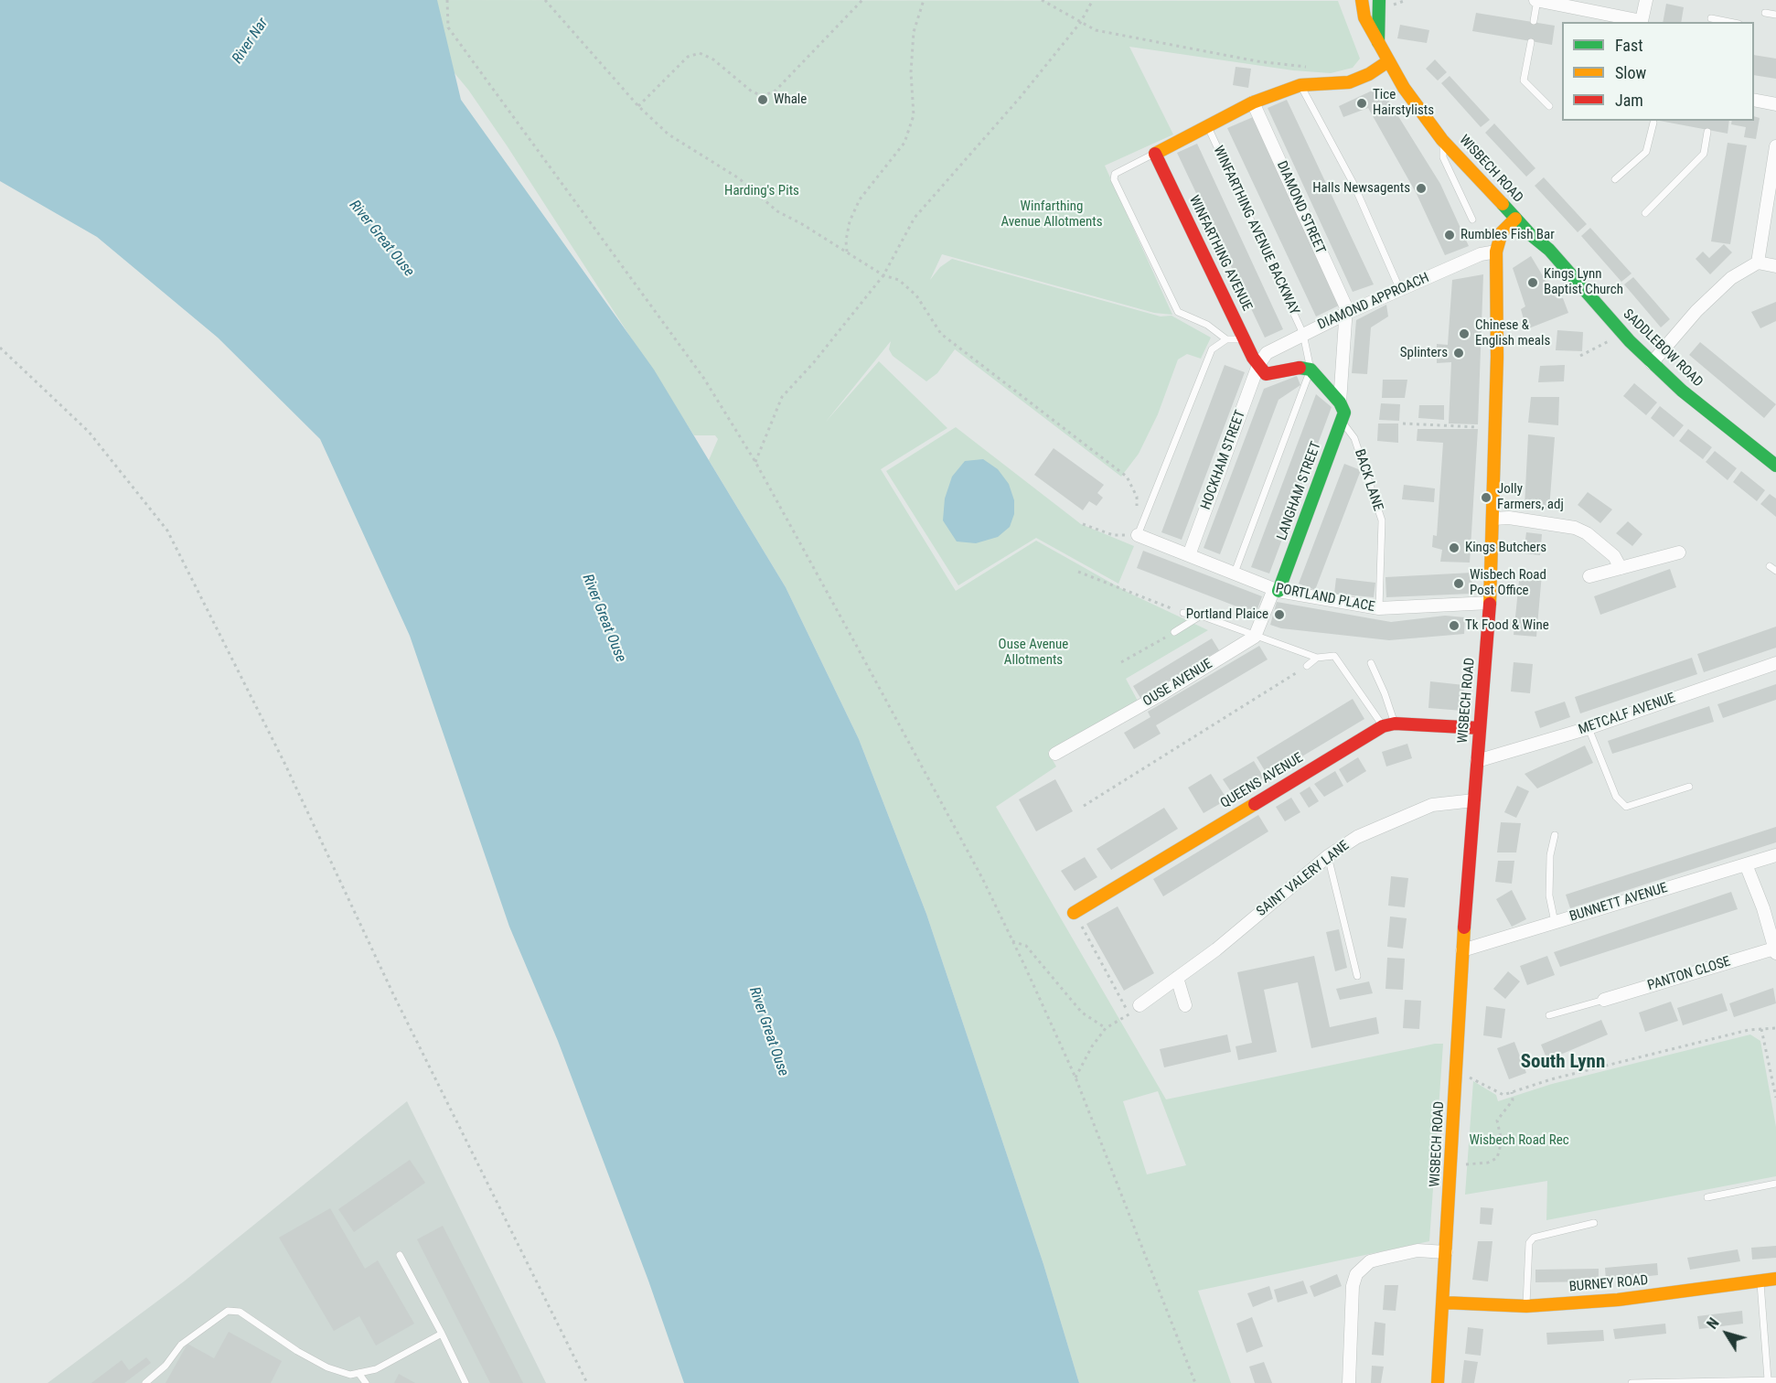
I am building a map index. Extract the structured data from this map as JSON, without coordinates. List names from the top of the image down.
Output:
{
  "streets": {
    "street": [
      "WISBECH ROAD",
      "DIAMOND STREET",
      "WINFARTHING AVENUE",
      "DIAMOND APPROACH",
      "SADDLEBOW ROAD",
      "HOCKHAM STREET",
      "LANGHAM STREET",
      "PORTLAND PLACE",
      "OUSE AVENUE",
      "METCALF AVENUE",
      "QUEENS AVENUE",
      "SAINT VALERY LANE",
      "BUNNETT AVENUE",
      "PANTON CLOSE",
      "BURNEY ROAD"
    ],
    "lane": ["WINFARTHING AVENUE BACKWAY", "BACK LANE"]
  },
  "crossings": [
    ["WISBECH ROAD", "DIAMOND APPROACH"],
    ["WISBECH ROAD", "SADDLEBOW ROAD"],
    ["WISBECH ROAD", "PORTLAND PLACE"],
    ["WISBECH ROAD", "METCALF AVENUE"],
    ["WISBECH ROAD", "SAINT VALERY LANE"],
    ["WISBECH ROAD", "BUNNETT AVENUE"],
    ["WISBECH ROAD", "BURNEY ROAD"],
    ["DIAMOND STREET", "DIAMOND APPROACH"],
    ["WINFARTHING AVENUE BACKWAY", "DIAMOND APPROACH"],
    ["WINFARTHING AVENUE", "DIAMOND APPROACH"],
    ["WINFARTHING AVENUE", "HOCKHAM STREET"],
    ["DIAMOND APPROACH", "HOCKHAM STREET"],
    ["HOCKHAM STREET", "PORTLAND PLACE"],
    ["BACK LANE", "LANGHAM STREET"],
    ["BACK LANE", "PORTLAND PLACE"],
    ["LANGHAM STREET", "PORTLAND PLACE"],
    ["BUNNETT AVENUE", "PANTON CLOSE"]
  ],
  "districts": ["South Lynn"],
  "water": ["River Nar", "River Great Ouse"],
  "parks": [
    "Harding's Pits",
    "Winfarthing Avenue Allotments",
    "Ouse Avenue Allotments",
    "Wisbech Road Rec"
  ],
  "places": [
    "Whale",
    "Tice Hairstylists",
    "Halls Newsagents",
    "Rumbles Fish Bar",
    "Kings Lynn Baptist Church",
    "Chinese & English meals",
    "Splinters",
    "Jolly Farmers, adj",
    "Kings Butchers",
    "Wisbech Road Post Office",
    "Portland Plaice",
    "Tk Food & Wine"
  ],
  "legend": ["Fast", "Slow", "Jam"],
  "north": "top left"
}
